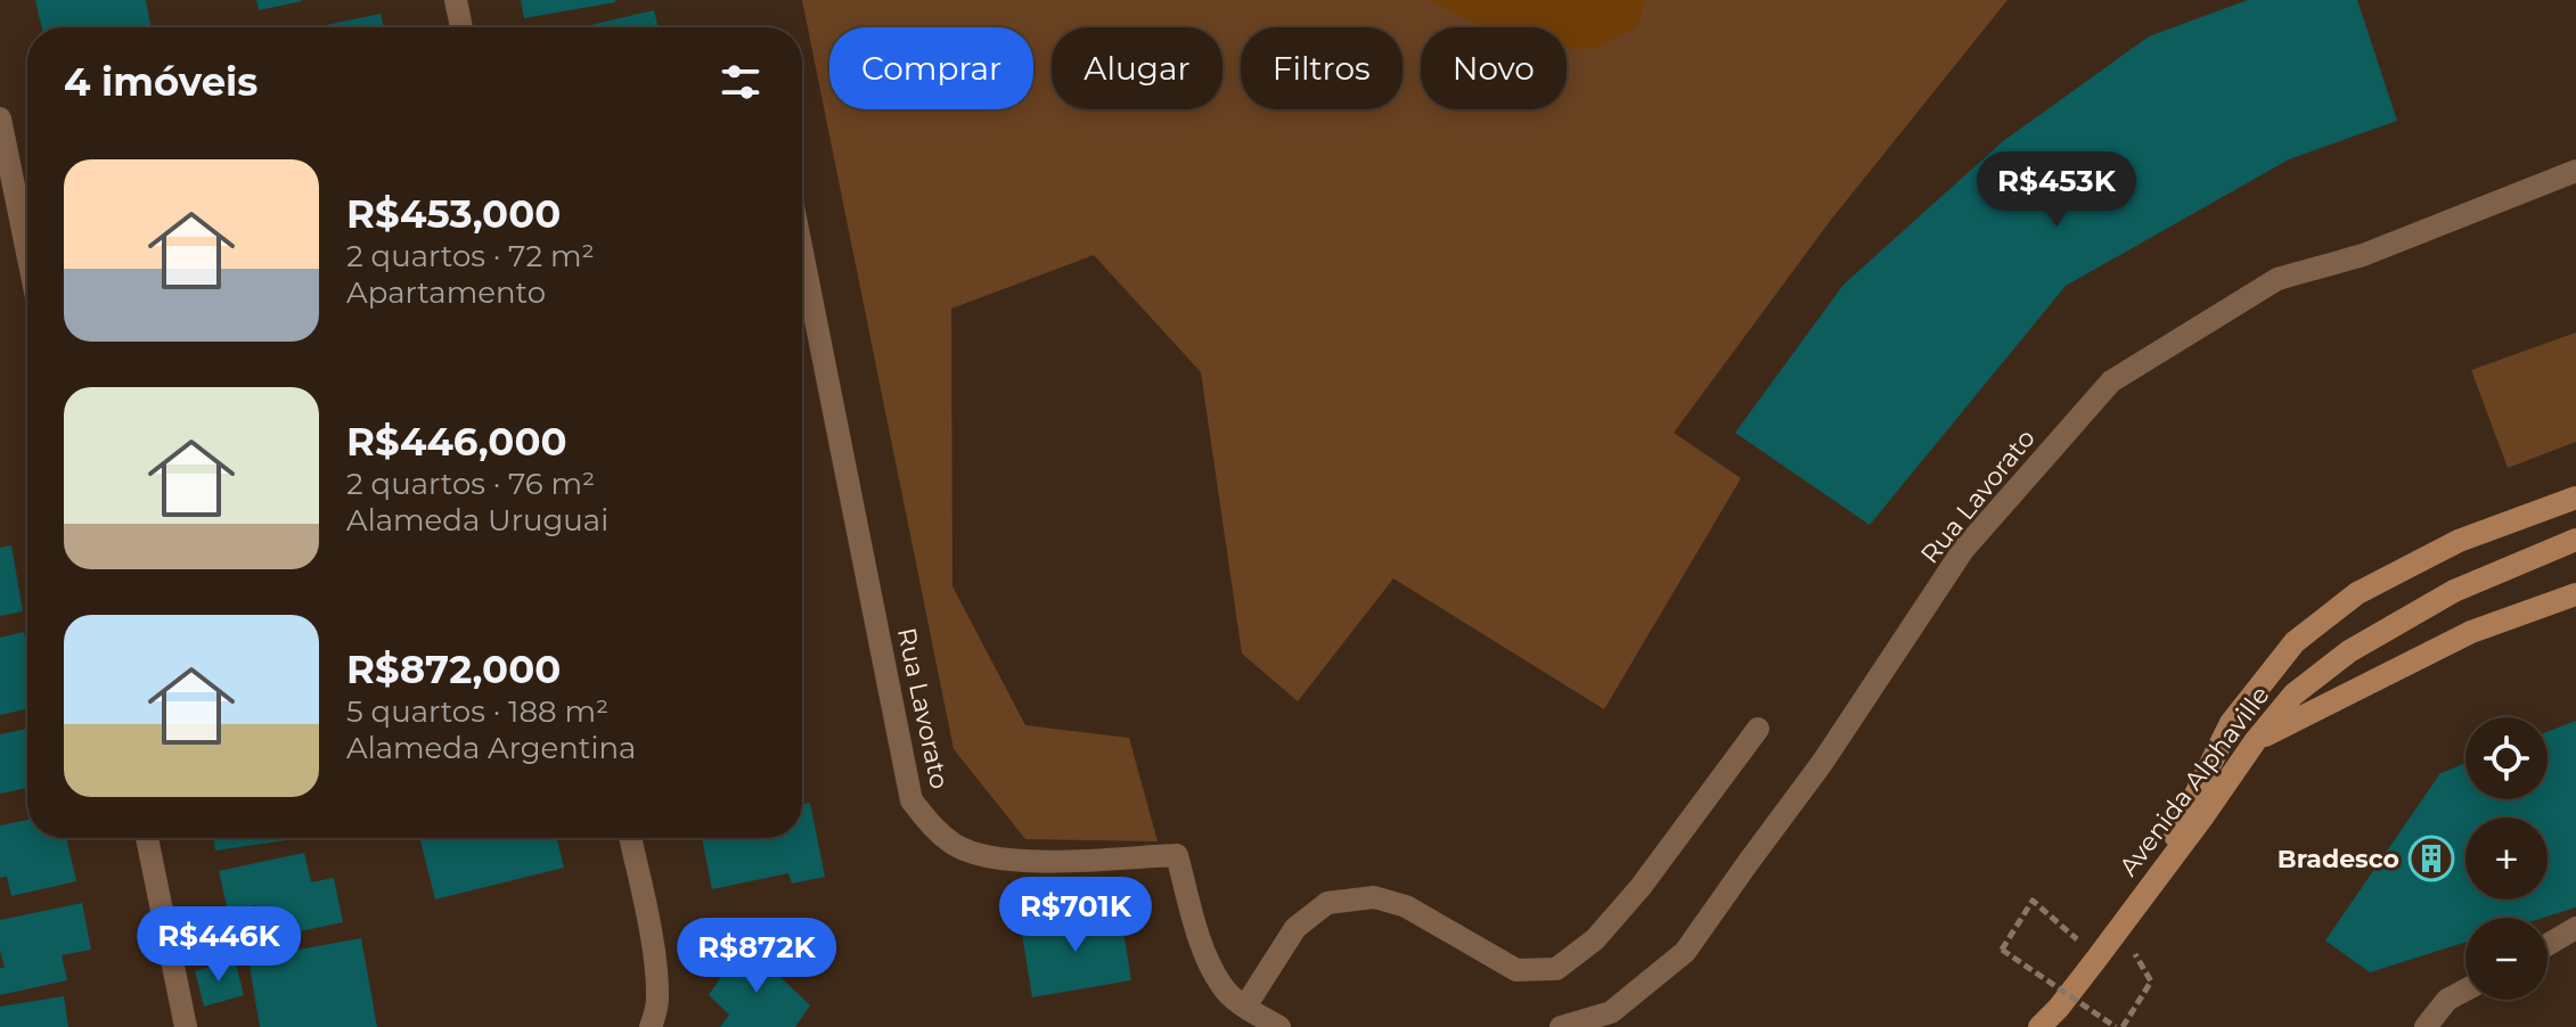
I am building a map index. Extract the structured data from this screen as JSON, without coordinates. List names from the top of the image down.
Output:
{
  "streets": {
    "main road": ["Avenida Alphaville"],
    "street": ["Rua Lavorato"]
  },
  "places": {
    "building": ["Bradesco"]
  },
  "page": {
    "chip": [
      "Comprar",
      "Alugar",
      "Filtros",
      "Novo"
    ],
    "heading": "4 imóveis",
    "list": [
      {
        "name": "R$453,000",
        "note": "2 quartos · 72 m² · Apartamento"
      },
      {
        "name": "R$446,000",
        "note": "2 quartos · 76 m² · Alameda Uruguai"
      },
      {
        "name": "R$872,000",
        "note": "5 quartos · 188 m² · Alameda Argentina"
      }
    ],
    "price": [
      "R$453K",
      "R$701K",
      "R$446K",
      "R$872K"
    ],
    "map_buttons": ["+", "−"]
  }
}
